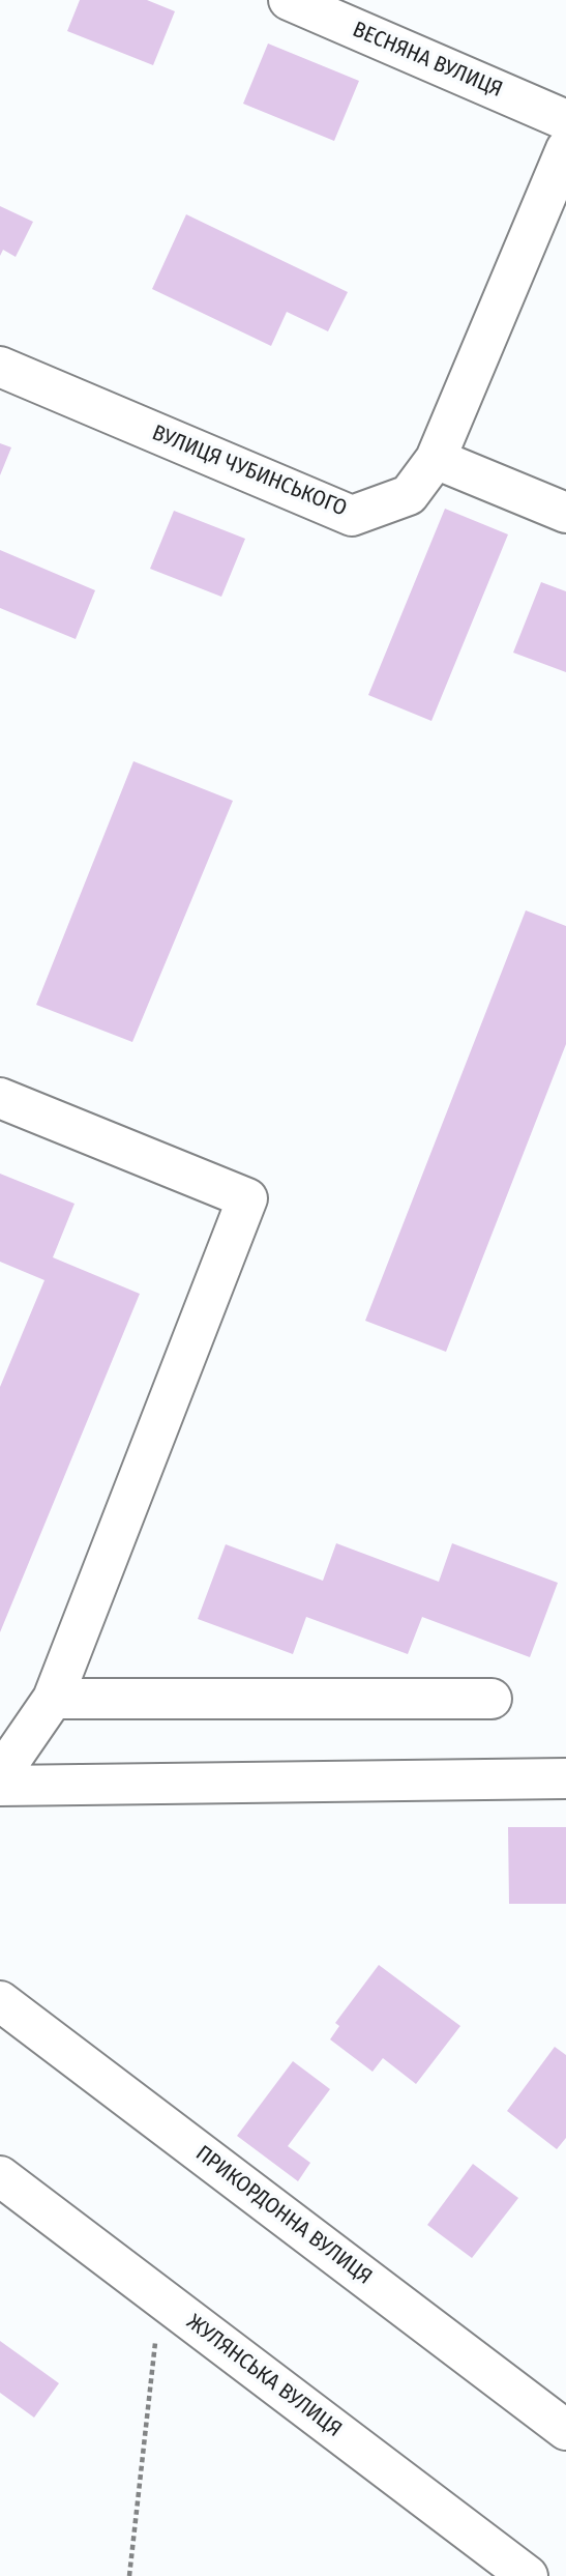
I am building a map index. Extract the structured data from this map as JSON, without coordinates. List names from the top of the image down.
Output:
{
  "streets": {
    "street": [
      "ВЕСНЯНА ВУЛИЦЯ",
      "ВУЛИЦЯ ЧУБИНСЬКОГО",
      "ПРИКОРДОННА ВУЛИЦЯ",
      "ЖУЛЯНСЬКА ВУЛИЦЯ"
    ]
  }
}
